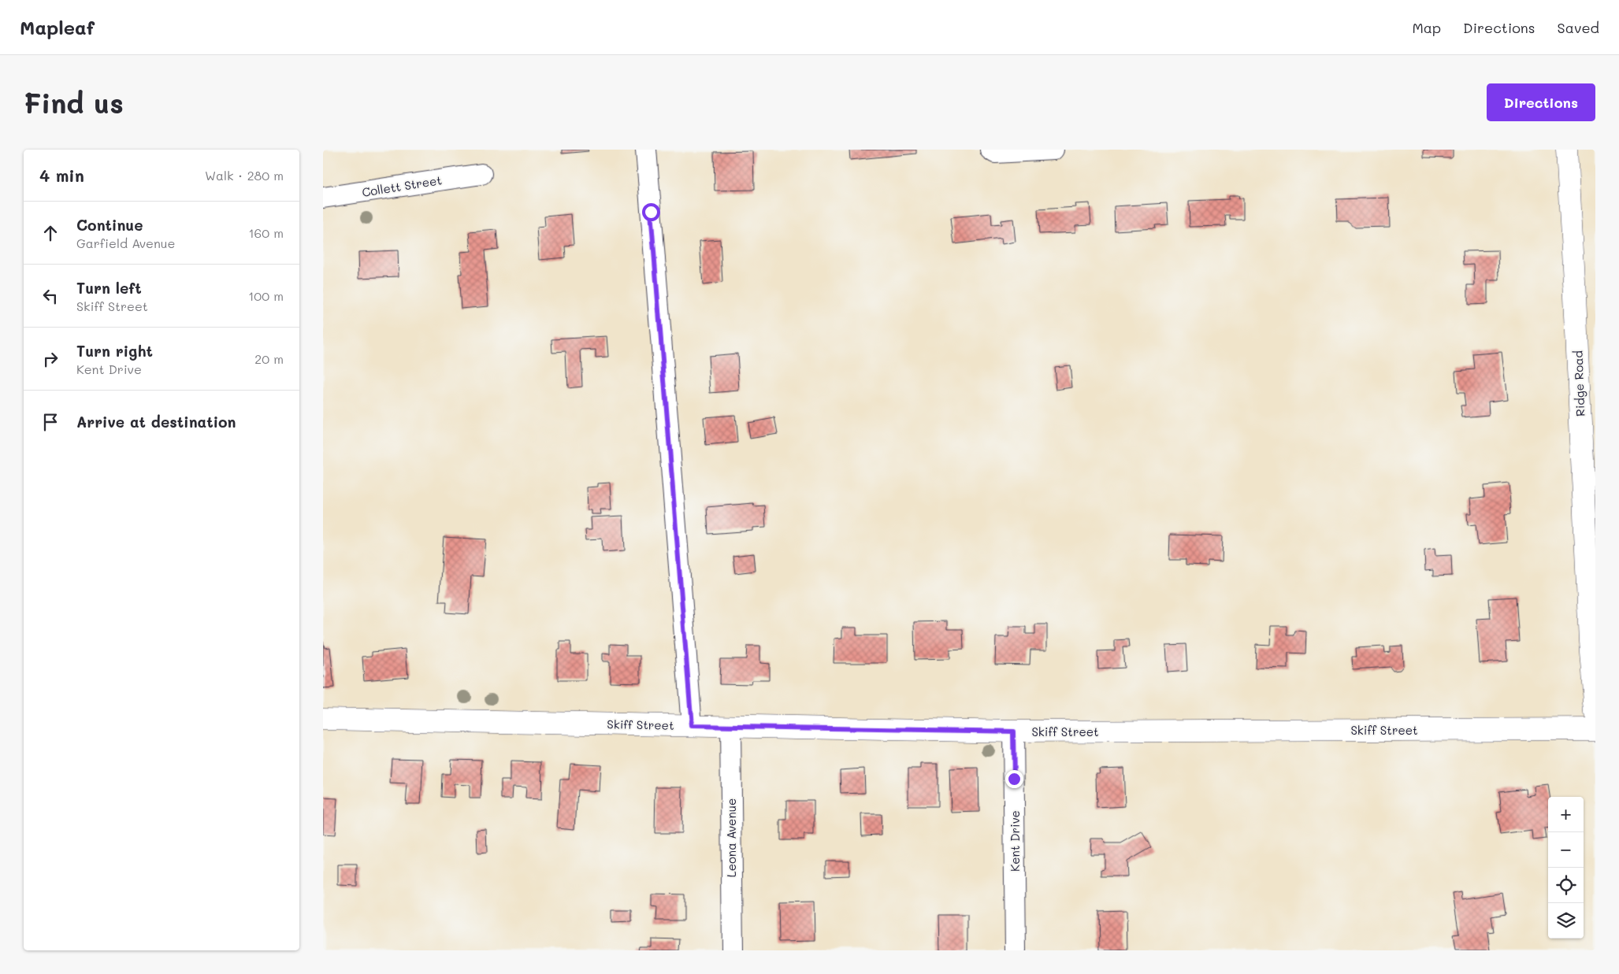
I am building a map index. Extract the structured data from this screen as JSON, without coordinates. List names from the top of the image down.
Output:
{
  "streets": {
    "main road": ["Ridge Road", "Skiff Street"],
    "street": ["Collett Street", "Leona Avenue", "Kent Drive"]
  },
  "crossings": [
    ["Skiff Street", "Leona Avenue"],
    ["Skiff Street", "Kent Drive"]
  ],
  "page": {
    "header": "Mapleaf",
    "nav": ["Map", "Directions", "Saved"],
    "buttons": "Directions",
    "title": "Find us",
    "heading": ["4 min", "Walk · 280 m"],
    "list": [
      ["Continue", "Garfield Avenue", "160 m"],
      ["Turn left", "Skiff Street", "100 m"],
      ["Turn right", "Kent Drive", "20 m"],
      "Arrive at destination"
    ],
    "map_buttons": ["+", "−"]
  }
}
